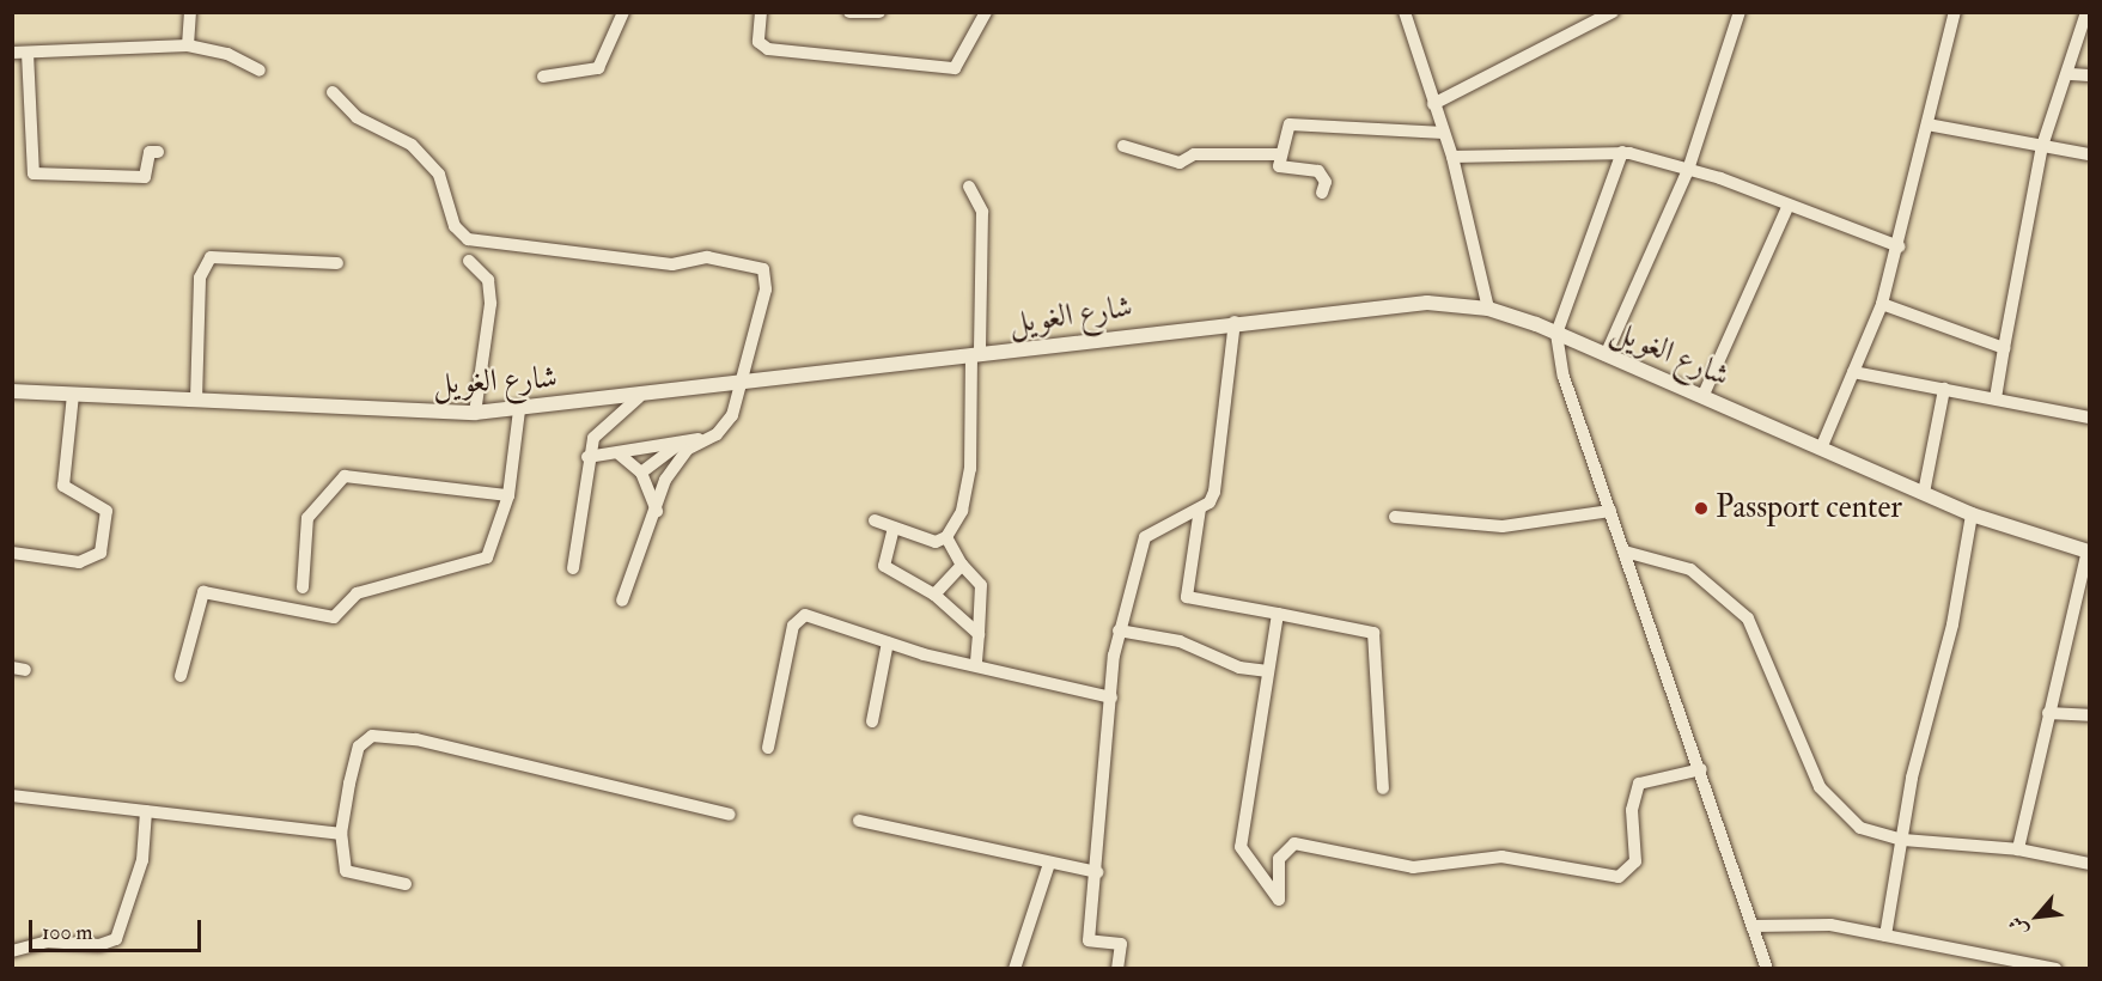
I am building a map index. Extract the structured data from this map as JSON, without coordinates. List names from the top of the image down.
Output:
{
  "streets": {
    "street": ["شارع الغويل"]
  },
  "places": ["Passport center"],
  "scale_bar": "100 m",
  "north": "bottom left"
}
